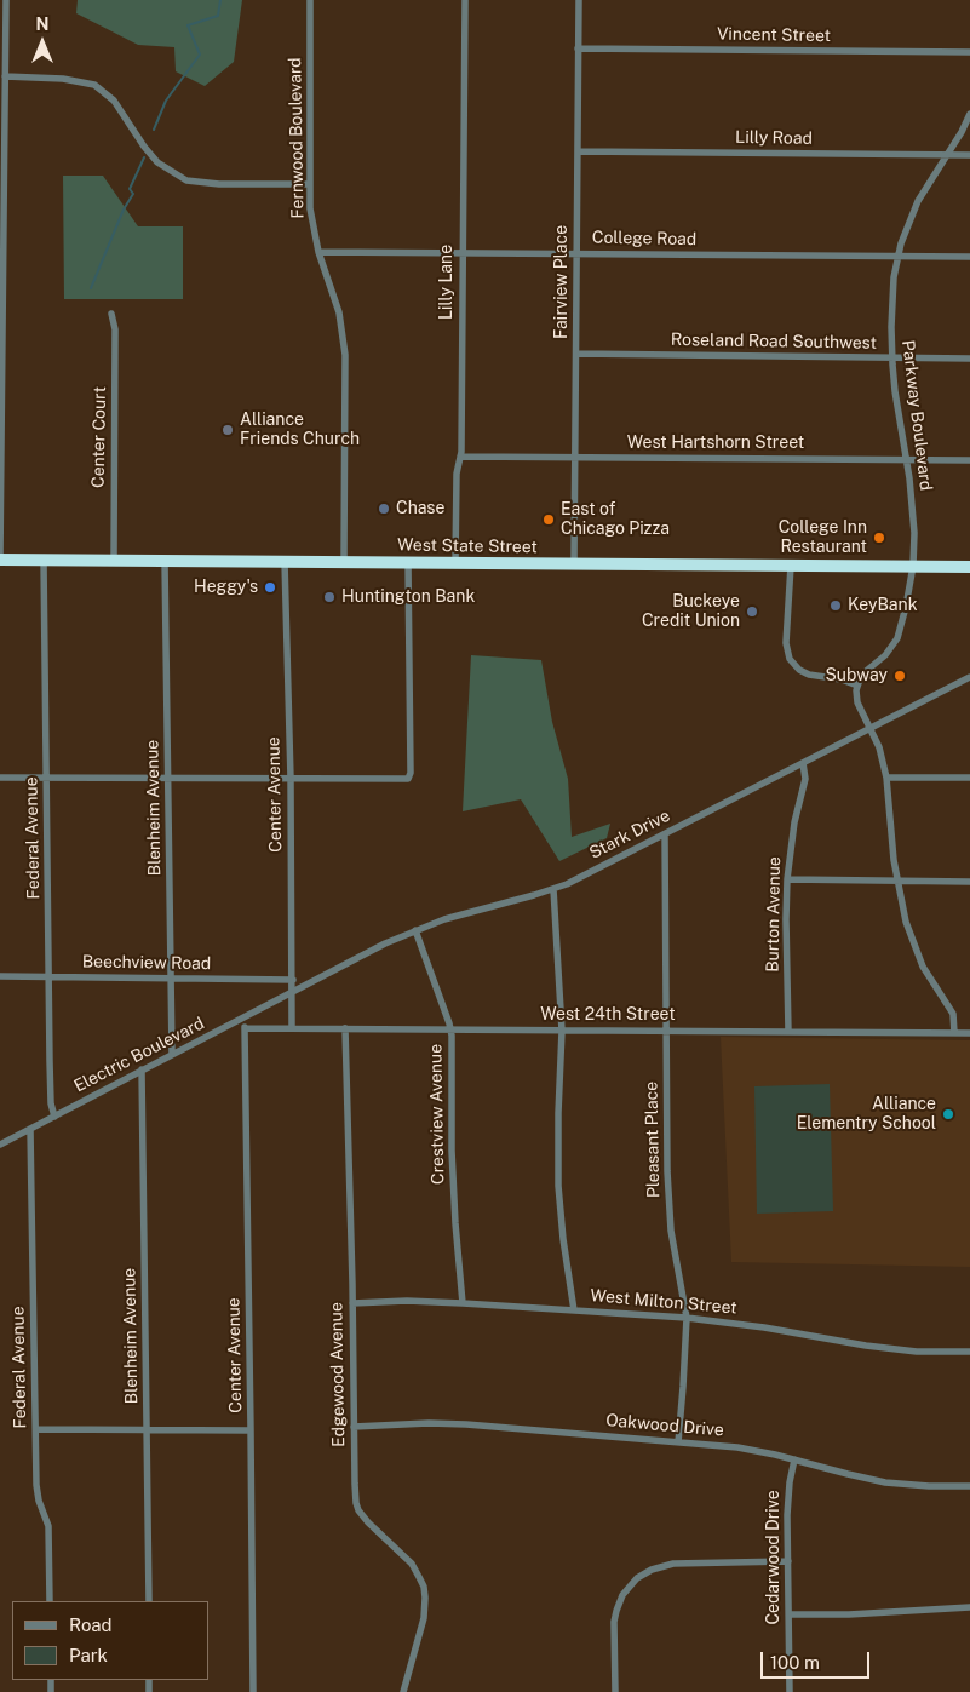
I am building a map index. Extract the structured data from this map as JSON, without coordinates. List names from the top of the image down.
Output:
{
  "streets": {
    "highway": ["West State Street"],
    "street": [
      "Vincent Street",
      "Fernwood Boulevard",
      "Lilly Road",
      "College Road",
      "Lilly Lane",
      "Fairview Place",
      "Roseland Road Southwest",
      "Parkway Boulevard",
      "Center Court",
      "West Hartshorn Street",
      "Center Avenue",
      "Blenheim Avenue",
      "Stark Drive",
      "Federal Avenue",
      "Burton Avenue",
      "Beechview Road",
      "West 24th Street",
      "Electric Boulevard",
      "Crestview Avenue",
      "Pleasant Place",
      "West Milton Street",
      "Edgewood Avenue",
      "Oakwood Drive",
      "Cedarwood Drive"
    ]
  },
  "crossings": [
    ["Vincent Street", "Fairview Place"],
    ["Fernwood Boulevard", "College Road"],
    ["Fernwood Boulevard", "West State Street"],
    ["Lilly Road", "Fairview Place"],
    ["Lilly Road", "Parkway Boulevard"],
    ["College Road", "Lilly Lane"],
    ["College Road", "Fairview Place"],
    ["College Road", "Parkway Boulevard"],
    ["Lilly Lane", "West Hartshorn Street"],
    ["Lilly Lane", "West State Street"],
    ["Fairview Place", "Roseland Road Southwest"],
    ["Fairview Place", "West Hartshorn Street"],
    ["Fairview Place", "West State Street"],
    ["Roseland Road Southwest", "Parkway Boulevard"],
    ["Parkway Boulevard", "West Hartshorn Street"],
    ["Parkway Boulevard", "West State Street"],
    ["Center Court", "West State Street"],
    ["West State Street", "Center Avenue"],
    ["West State Street", "Blenheim Avenue"],
    ["West State Street", "Federal Avenue"],
    ["Center Avenue", "Stark Drive"],
    ["Center Avenue", "Beechview Road"],
    ["Center Avenue", "West 24th Street"],
    ["Center Avenue", "Electric Boulevard"],
    ["Blenheim Avenue", "Beechview Road"],
    ["Blenheim Avenue", "Electric Boulevard"],
    ["Stark Drive", "Burton Avenue"],
    ["Stark Drive", "Electric Boulevard"],
    ["Stark Drive", "Crestview Avenue"],
    ["Stark Drive", "Pleasant Place"],
    ["Federal Avenue", "Beechview Road"],
    ["Federal Avenue", "Electric Boulevard"],
    ["Burton Avenue", "West 24th Street"],
    ["West 24th Street", "Crestview Avenue"],
    ["West 24th Street", "Pleasant Place"],
    ["West 24th Street", "Edgewood Avenue"],
    ["Crestview Avenue", "West Milton Street"],
    ["Pleasant Place", "West Milton Street"],
    ["Pleasant Place", "Oakwood Drive"],
    ["West Milton Street", "Edgewood Avenue"],
    ["Edgewood Avenue", "Oakwood Drive"],
    ["Oakwood Drive", "Cedarwood Drive"]
  ],
  "places": [
    "Alliance Friends Church",
    "Chase",
    "East of Chicago Pizza",
    "College Inn Restaurant",
    "Heggy's",
    "Huntington Bank",
    "KeyBank",
    "Buckeye Credit Union",
    "Subway",
    "Alliance Elementry School"
  ],
  "legend": ["Road", "Park"],
  "scale_bar": "100 m",
  "north": "top"
}
